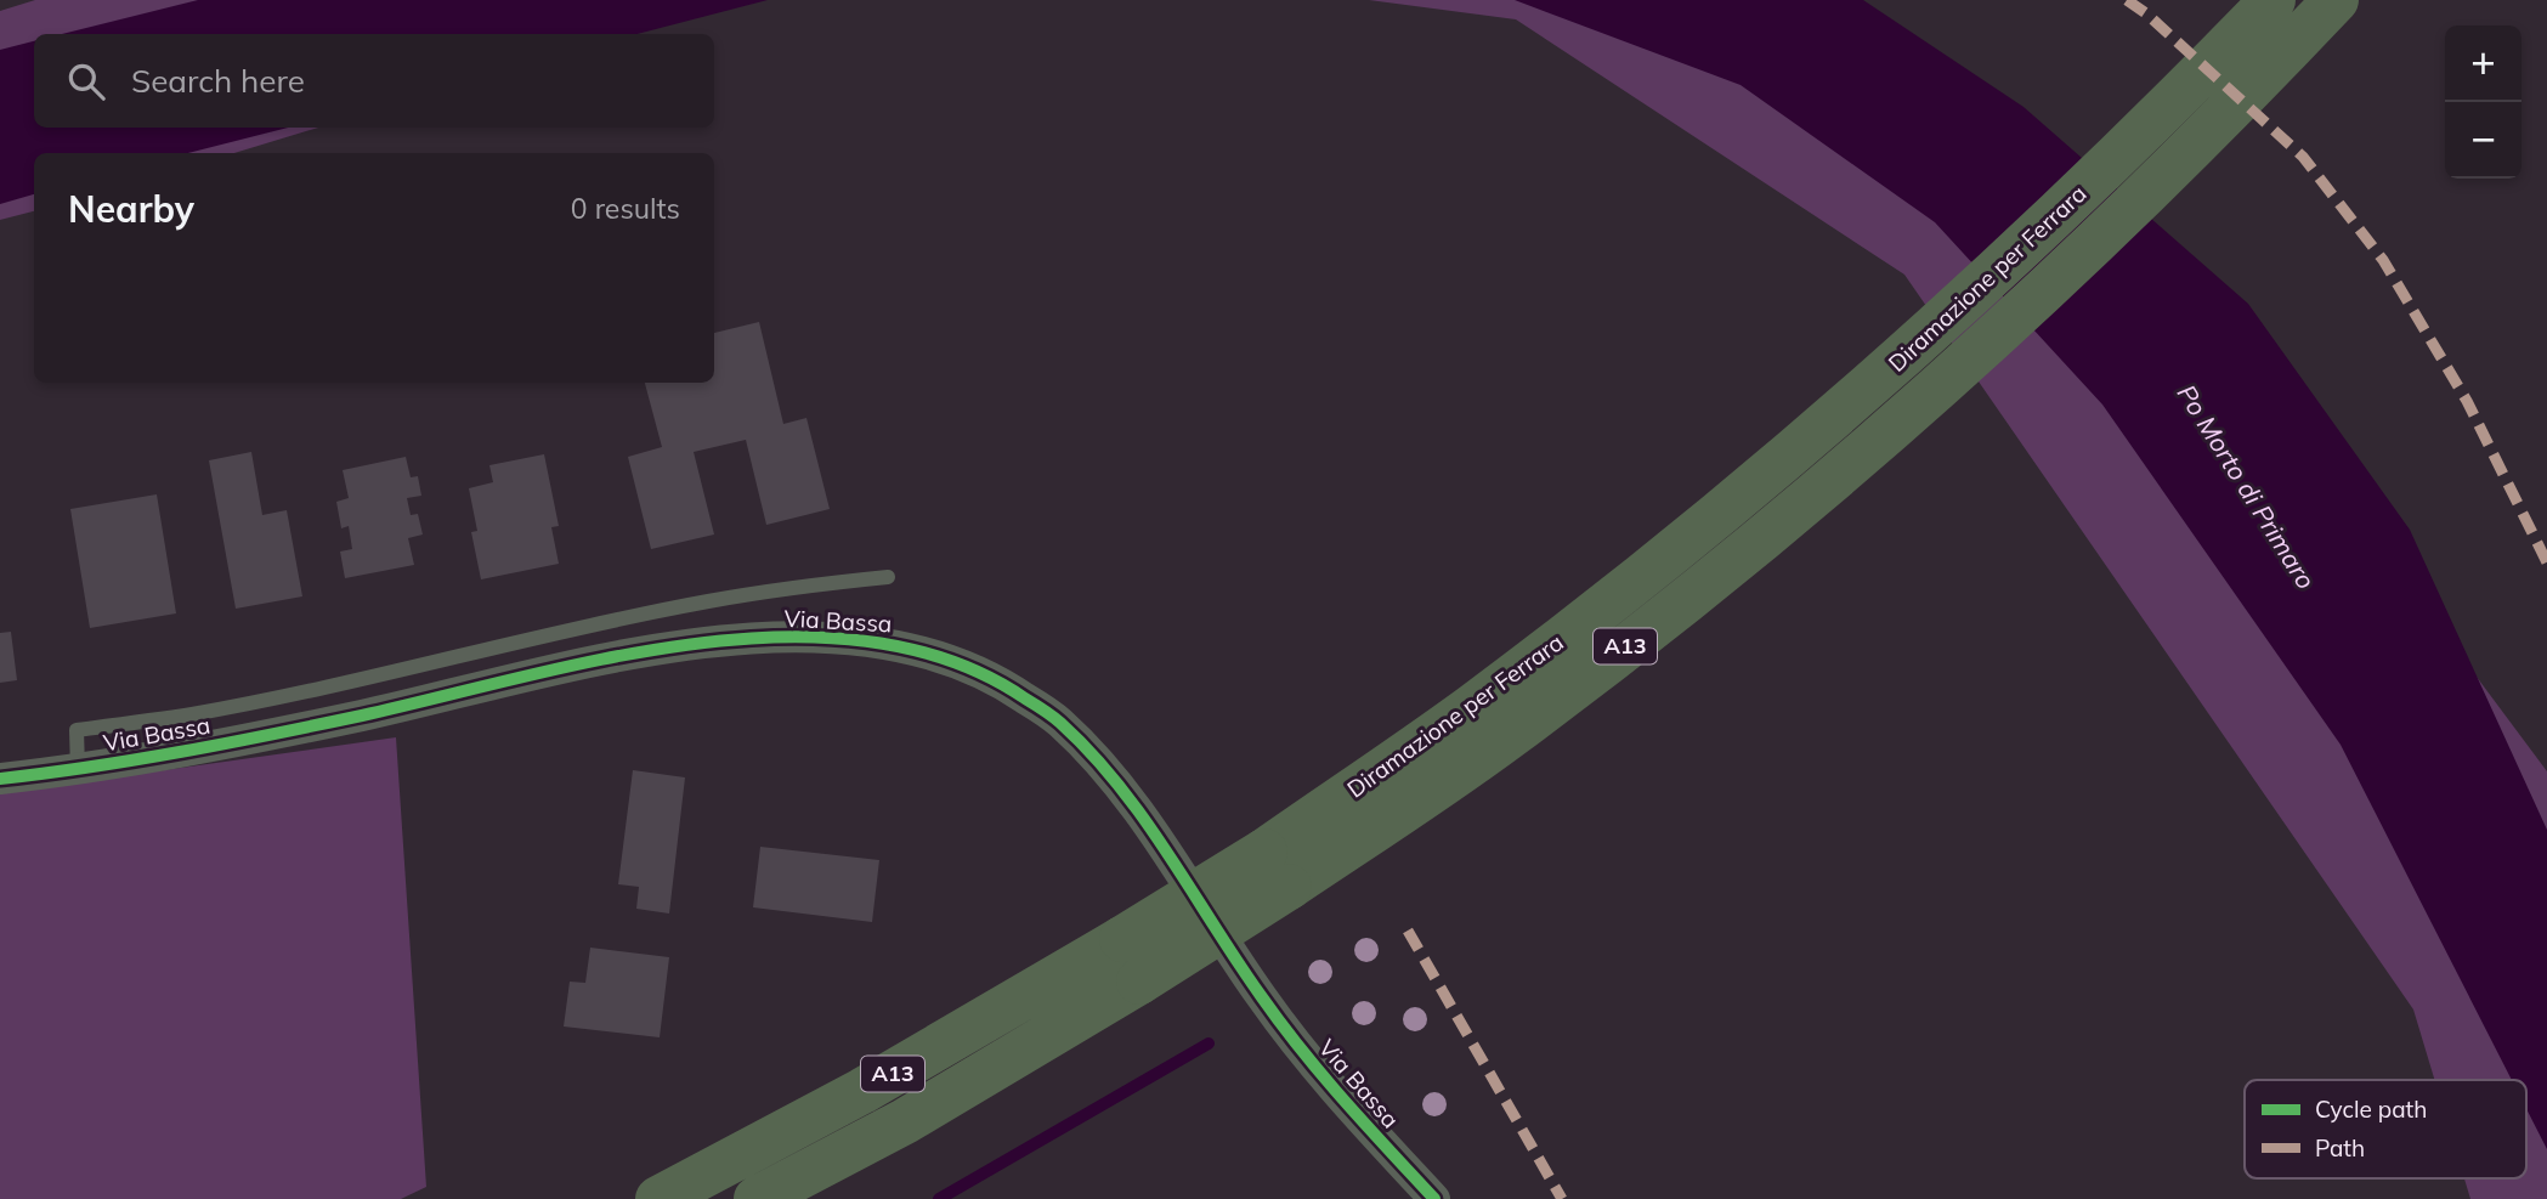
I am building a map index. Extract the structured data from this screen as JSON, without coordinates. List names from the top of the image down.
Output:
{
  "streets": {
    "highway": ["Diramazione per Ferrara", "A13"],
    "street": ["Via Bassa"]
  },
  "water": ["Po Morto di Primaro"],
  "legend": ["Cycle path", "Path"],
  "page": {
    "map_buttons": ["+", "−"],
    "search": "Search here",
    "heading": ["Nearby", "0 results"]
  }
}
